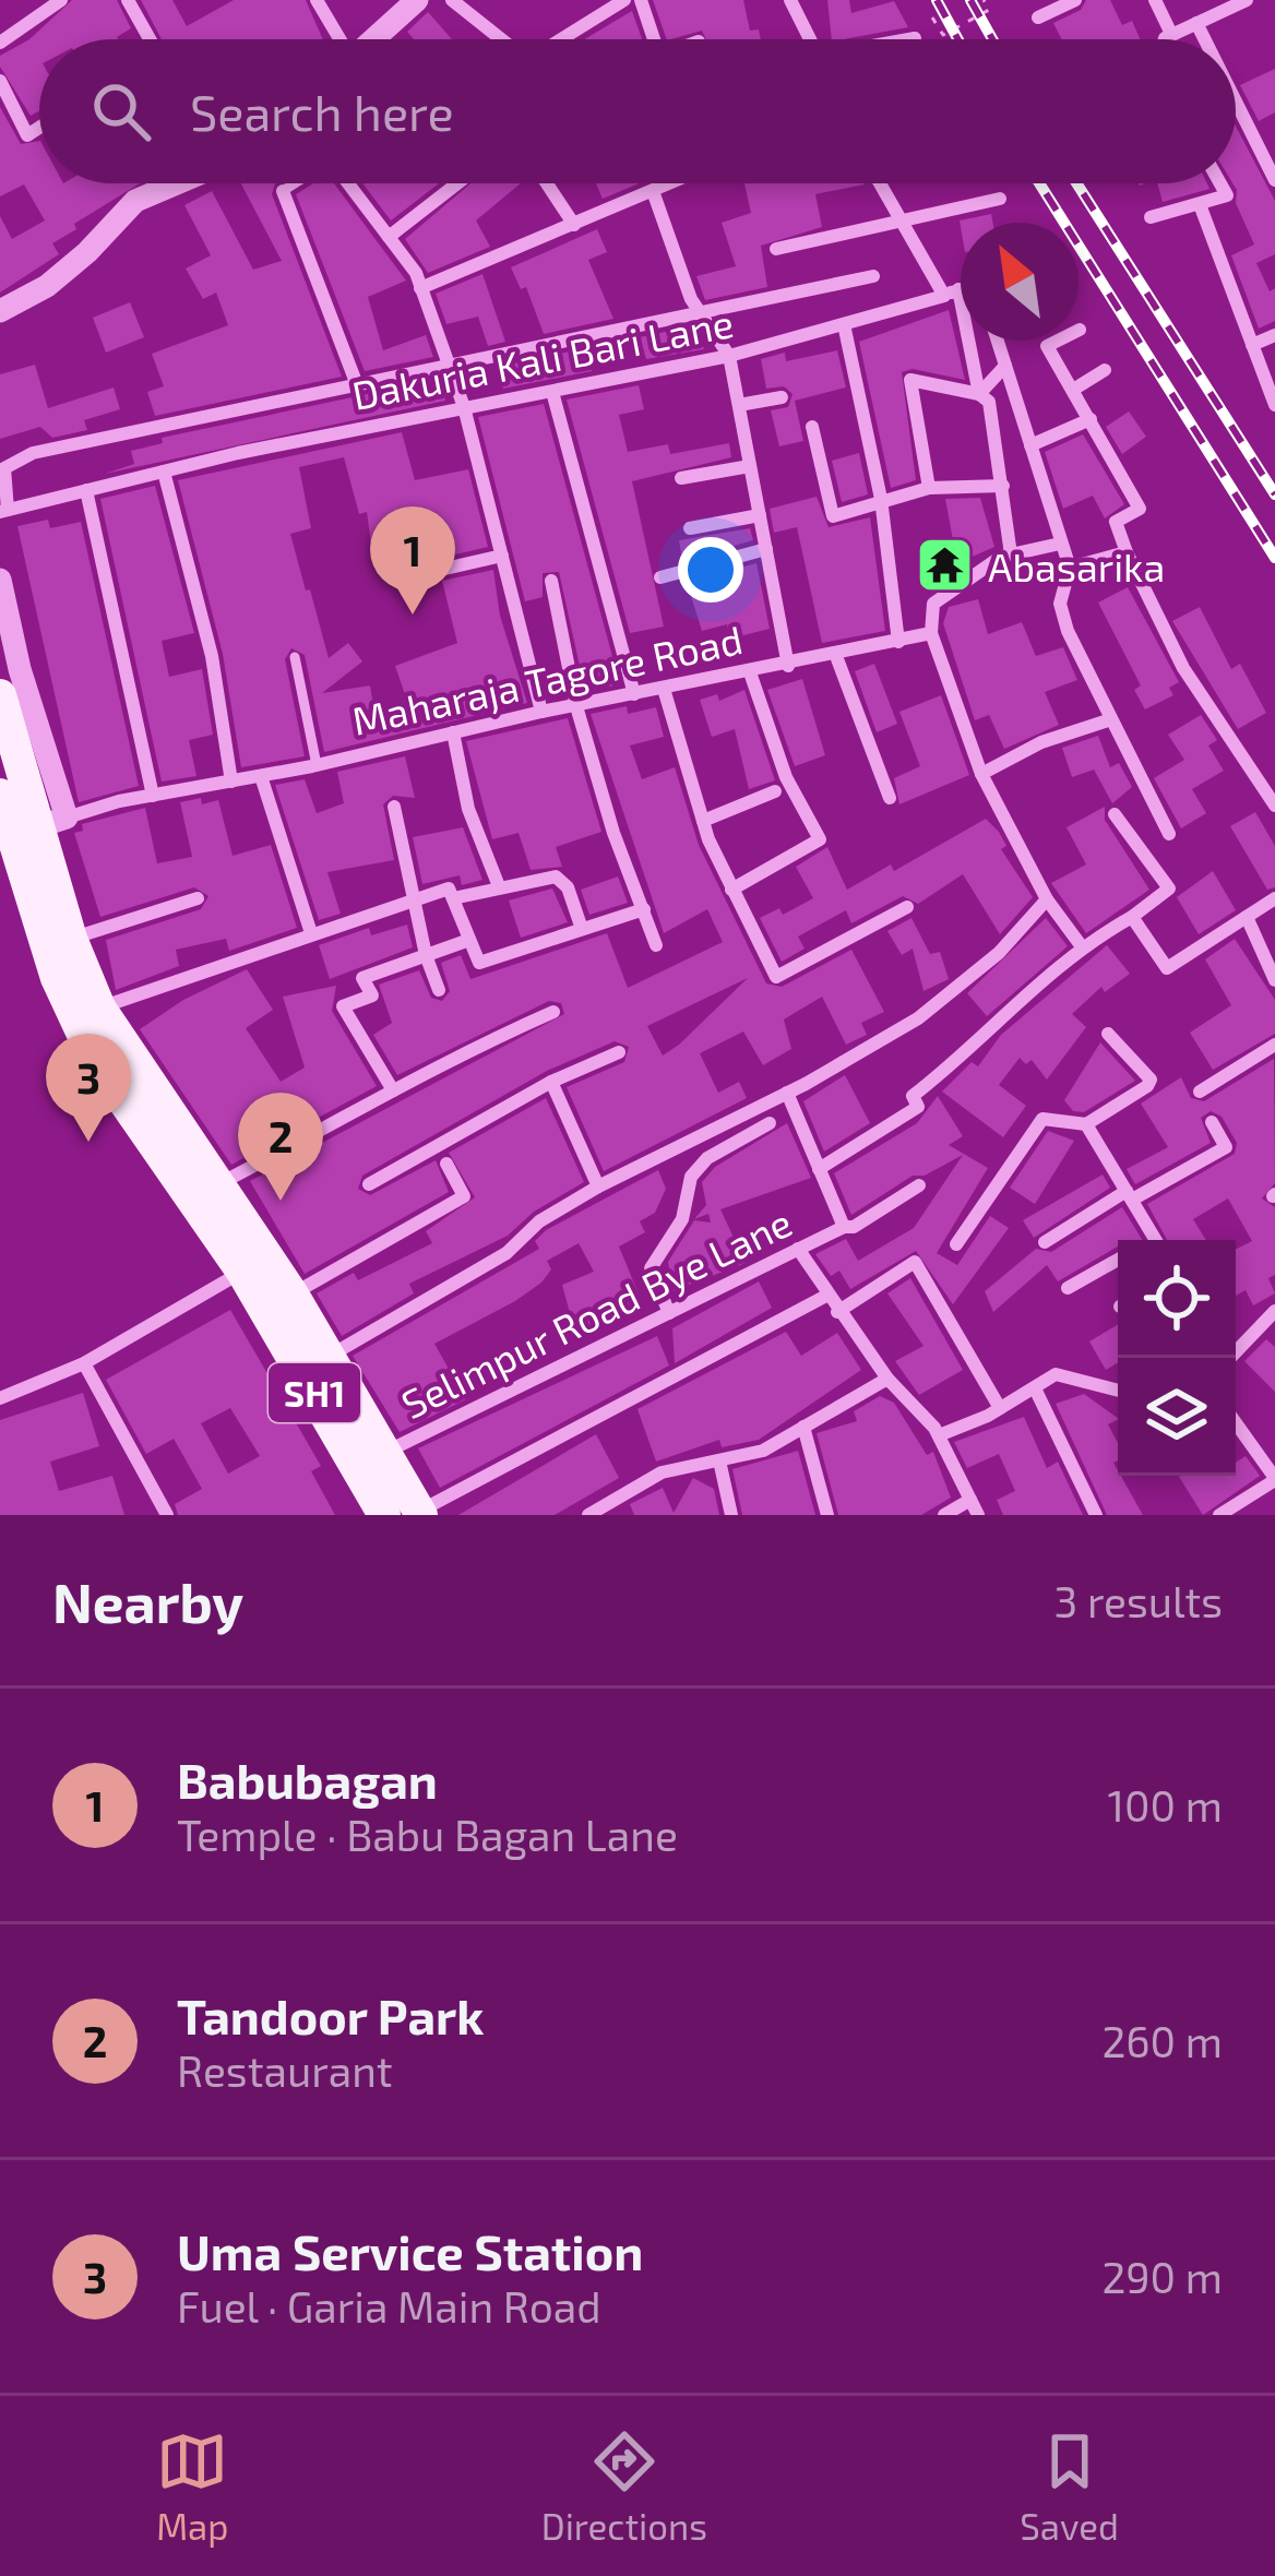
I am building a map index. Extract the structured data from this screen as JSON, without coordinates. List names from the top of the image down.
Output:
{
  "streets": {
    "main road": ["SH1"],
    "street": ["Dakuria Kali Bari Lane", "Maharaja Tagore Road", "Selimpur Road Bye Lane"]
  },
  "crossings": [
    ["Maharaja Tagore Road", "SH1"],
    ["Selimpur Road Bye Lane", "SH1"]
  ],
  "places": {
    "temple": ["Abasarika"]
  },
  "north": "top left",
  "page": {
    "search": "Search here",
    "pins": ["1", "3", "2"],
    "heading": ["Nearby", "3 results"],
    "list": [
      {
        "mark": "1",
        "name": "Babubagan",
        "note": "Temple · Babu Bagan Lane",
        "value": "100 m"
      },
      {
        "mark": "2",
        "name": "Tandoor Park",
        "note": "Restaurant",
        "value": "260 m"
      },
      {
        "mark": "3",
        "name": "Uma Service Station",
        "note": "Fuel · Garia Main Road",
        "value": "290 m"
      }
    ],
    "nav": ["Map", "Directions", "Saved"]
  }
}
